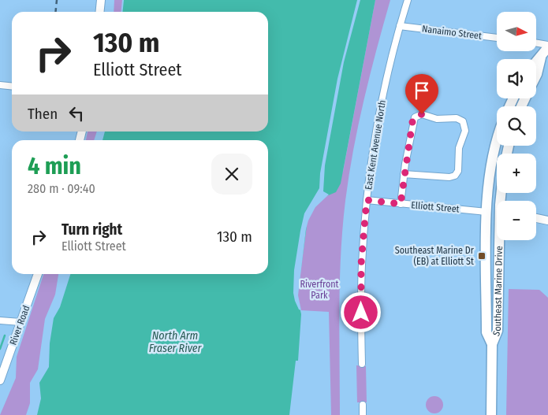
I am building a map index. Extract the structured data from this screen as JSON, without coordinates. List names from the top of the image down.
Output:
{
  "streets": {
    "main road": ["Southeast Marine Drive"],
    "street": [
      "Nanaimo Street",
      "East Kent Avenue North",
      "Elliott Street",
      "River Road"
    ]
  },
  "crossings": [
    ["Nanaimo Street", "East Kent Avenue North"],
    ["East Kent Avenue North", "Elliott Street"],
    ["Elliott Street", "Southeast Marine Drive"]
  ],
  "water": ["North Arm Fraser River"],
  "parks": ["Riverfront Park"],
  "places": {
    "transit": ["Southeast Marine Dr (EB) at Elliott St"]
  },
  "north": "right",
  "page": {
    "map_buttons": ["+", "−"],
    "turn": ["130 m", "Elliott Street"],
    "then": "Then",
    "heading": ["4 min", "280 m · 09:40"],
    "list": [
      {
        "name": "Turn right",
        "note": "Elliott Street",
        "value": "130 m"
      }
    ]
  }
}
